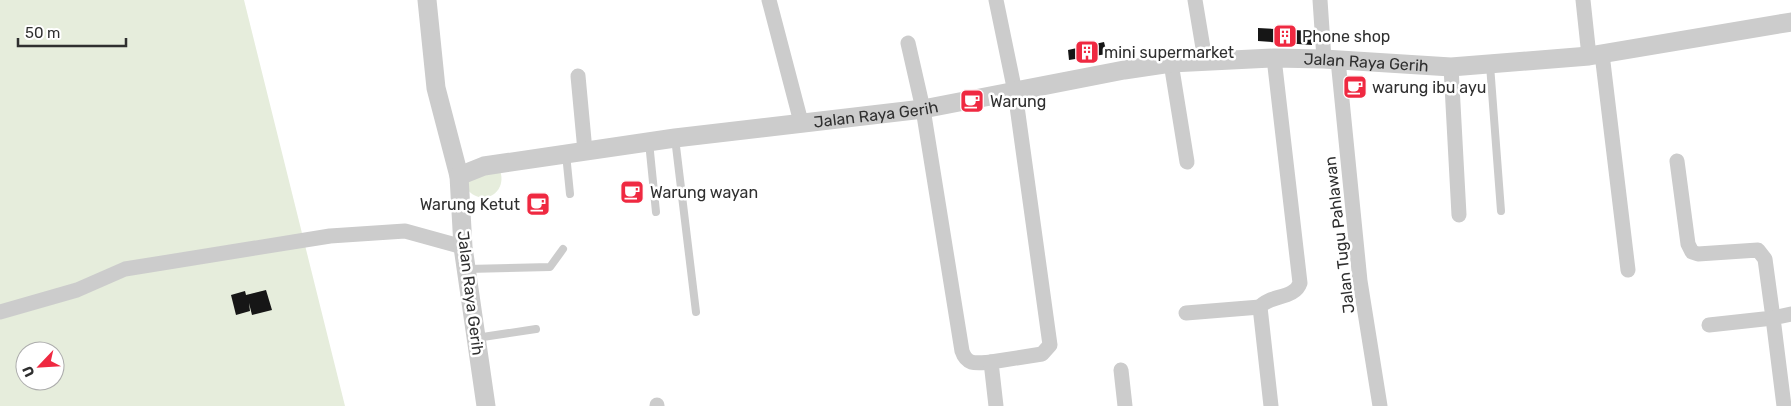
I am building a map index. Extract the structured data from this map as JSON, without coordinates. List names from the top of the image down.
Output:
{
  "streets": {
    "street": ["Jalan Raya Gerih", "Jalan Tugu Pahlawan"]
  },
  "crossings": [
    ["Jalan Raya Gerih", "Jalan Tugu Pahlawan"]
  ],
  "places": {
    "building": ["Phone shop", "mini supermarket"],
    "cafe": [
      "warung ibu ayu",
      "Warung",
      "Warung wayan",
      "Warung Ketut"
    ]
  },
  "scale_bar": "50 m",
  "north": "bottom left"
}
